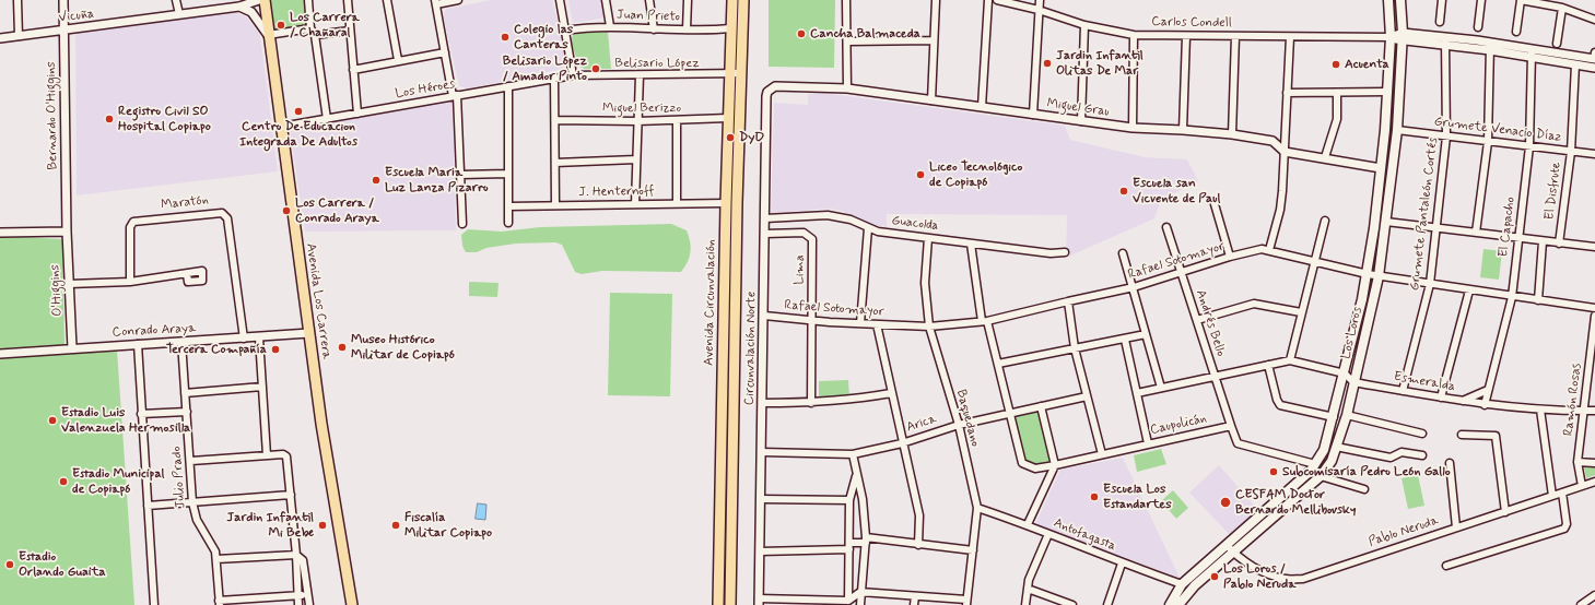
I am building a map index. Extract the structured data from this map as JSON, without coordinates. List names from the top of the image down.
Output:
{
  "streets": {
    "main road": ["Avenida Los Carrera", "Avenida Circunvalación", "Los Loros"],
    "street": [
      "Vicuña",
      "Juan Prieto",
      "Carlos Condell",
      "Belisario López",
      "Los Héroes",
      "Miguel Berizzo",
      "Miguel Grau",
      "Bernardo O'Higgins",
      "Grumete Venacio Díaz",
      "El Disfrute",
      "J. Henternoff",
      "Maratón",
      "Grumete Pantaleón Cortés",
      "Guacolda",
      "El Capacho",
      "Rafael Sotomayor",
      "Lima",
      "O'Higgins",
      "Andrés Bello",
      "Conrado Araya",
      "Circunvalación Norte",
      "Esmeralda",
      "Ramón Rosas",
      "Baquedano",
      "Arica",
      "Caupolicán",
      "Julio Prado",
      "Pablo Neruda",
      "Antofagasta"
    ]
  },
  "crossings": [
    ["Vicuña", "Bernardo O'Higgins"],
    ["Juan Prieto", "Avenida Circunvalación"],
    ["Carlos Condell", "El Disfrute"],
    ["Carlos Condell", "Grumete Pantaleón Cortés"],
    ["Carlos Condell", "El Capacho"],
    ["Carlos Condell", "Los Loros"],
    ["Belisario López", "Los Héroes"],
    ["Belisario López", "Avenida Circunvalación"],
    ["Los Héroes", "Avenida Los Carrera"],
    ["Miguel Berizzo", "Avenida Circunvalación"],
    ["Miguel Grau", "Los Loros"],
    ["Miguel Grau", "Circunvalación Norte"],
    ["Bernardo O'Higgins", "O'Higgins"],
    ["Grumete Venacio Díaz", "El Disfrute"],
    ["Grumete Venacio Díaz", "Grumete Pantaleón Cortés"],
    ["Grumete Venacio Díaz", "El Capacho"],
    ["Grumete Venacio Díaz", "Los Loros"],
    ["J. Henternoff", "Avenida Circunvalación"],
    ["Maratón", "Conrado Araya"],
    ["Grumete Pantaleón Cortés", "Rafael Sotomayor"],
    ["Grumete Pantaleón Cortés", "Esmeralda"],
    ["Guacolda", "Circunvalación Norte"],
    ["Guacolda", "Baquedano"],
    ["El Capacho", "Rafael Sotomayor"],
    ["El Capacho", "Esmeralda"],
    ["Rafael Sotomayor", "Lima"],
    ["Rafael Sotomayor", "Andrés Bello"],
    ["Rafael Sotomayor", "Los Loros"],
    ["Rafael Sotomayor", "Circunvalación Norte"],
    ["Rafael Sotomayor", "Baquedano"],
    ["Lima", "Circunvalación Norte"],
    ["O'Higgins", "Conrado Araya"],
    ["Avenida Los Carrera", "Conrado Araya"],
    ["Andrés Bello", "Caupolicán"],
    ["Conrado Araya", "Julio Prado"],
    ["Los Loros", "Esmeralda"],
    ["Los Loros", "Pablo Neruda"],
    ["Los Loros", "Antofagasta"],
    ["Circunvalación Norte", "Arica"],
    ["Esmeralda", "Ramón Rosas"],
    ["Ramón Rosas", "Pablo Neruda"],
    ["Baquedano", "Arica"],
    ["Baquedano", "Antofagasta"],
    ["Arica", "Caupolicán"]
  ],
  "places": [
    "Los Carrera / Chañaral",
    "Cancha Balmaceda",
    "Colegio las Canteras",
    "Jardin Infantil Olitas De Mar",
    "Acuenta",
    "Belisario López / Amador Pinto",
    "Centro De Educacion Integrada De Adultos",
    "Registro Civil SO Hospital Copiapo",
    "DyD",
    "Liceo Tecnológico de Copiapó",
    "Escuela Maria Luz Lanza Pizarro",
    "Escuela san Vicvente de Paul",
    "Los Carrera / Conrado Araya",
    "Museo Histórico Militar de Copiapó",
    "Tercera Compañía",
    "Estadio Luis Valenzuela Hermosilla",
    "Subcomisaría Pedro León Gallo",
    "Estadio Municipal de Copiapó",
    "Escuela Los Estandartes",
    "CESFAM Doctor Bernardo Mellibovsky",
    "Jardin Infantil Mi Bebe",
    "Fiscalía Militar Copiapo",
    "Estadio Orlando Guaita",
    "Los Loros / Pablo Neruda"
  ]
}
